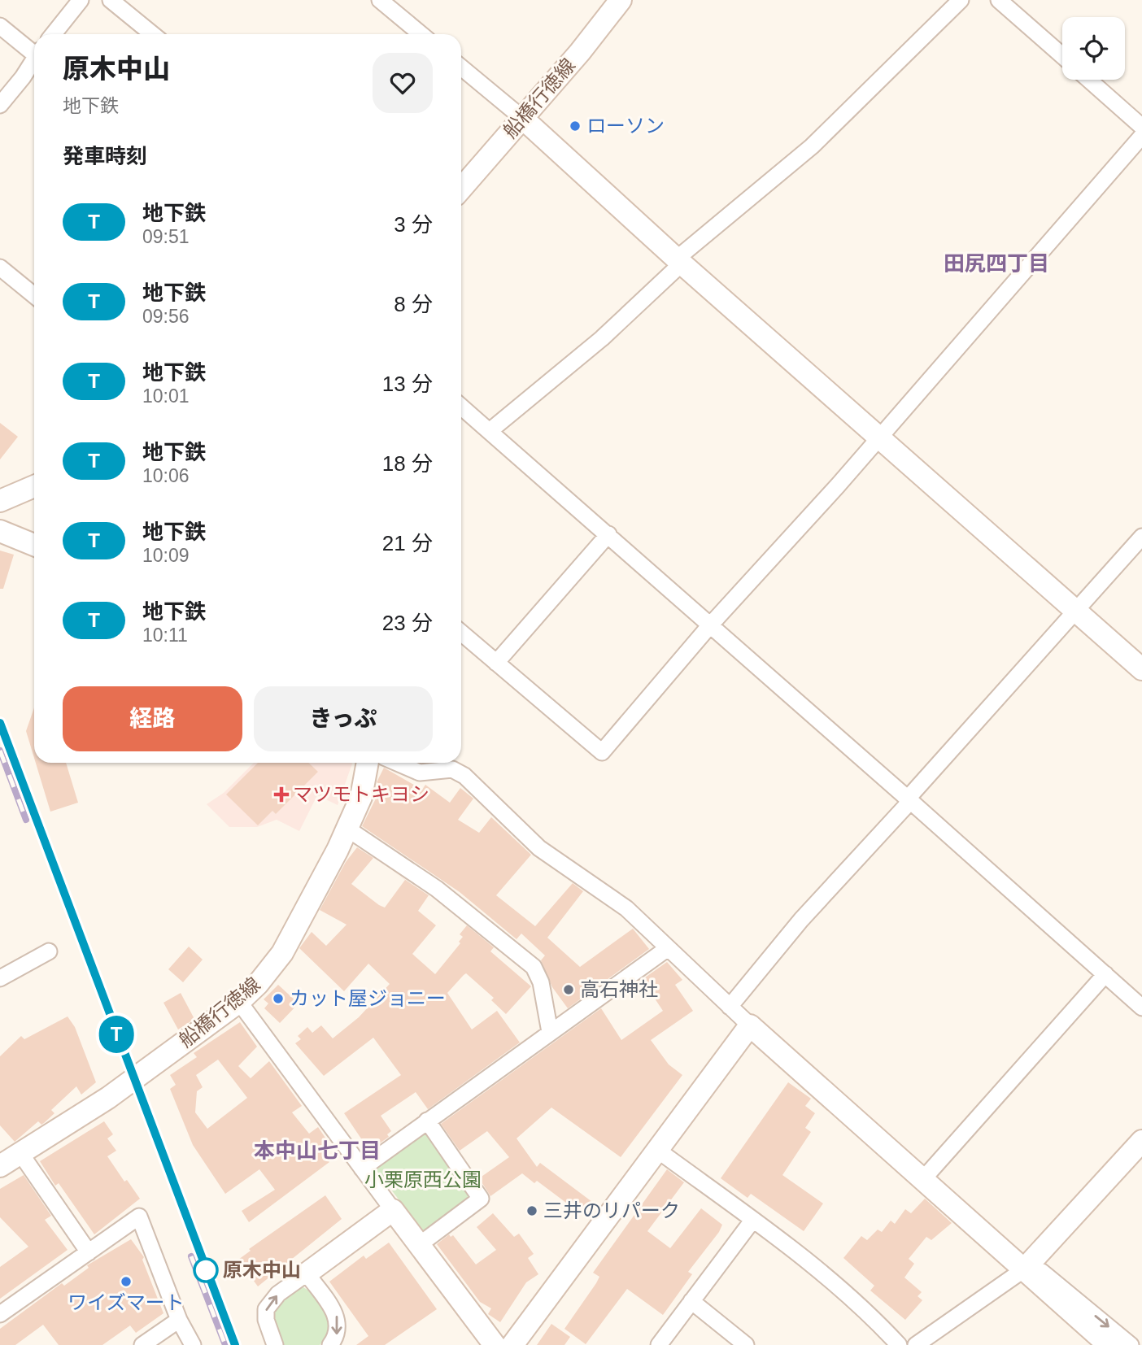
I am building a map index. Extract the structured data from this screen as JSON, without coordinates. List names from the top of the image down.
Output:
{
  "streets": {
    "street": ["船橋行徳線"]
  },
  "districts": ["田尻四丁目", "本中山七丁目"],
  "parks": ["小栗原西公園"],
  "places": {
    "other": [
      "ローソン",
      "高石神社",
      "カット屋ジョニー",
      "三井のリパーク",
      "原木中山",
      "ワイズマート"
    ],
    "health": ["マツモトキヨシ"]
  },
  "lines": ["metro line T"],
  "page": {
    "on_map": "T",
    "heading": [
      ["原木中山", "地下鉄"],
      "発車時刻"
    ],
    "list": [
      {
        "mark": "T",
        "name": "地下鉄",
        "note": "09:51",
        "value": "3 分"
      },
      {
        "mark": "T",
        "name": "地下鉄",
        "note": "09:56",
        "value": "8 分"
      },
      {
        "mark": "T",
        "name": "地下鉄",
        "note": "10:01",
        "value": "13 分"
      },
      {
        "mark": "T",
        "name": "地下鉄",
        "note": "10:06",
        "value": "18 分"
      },
      {
        "mark": "T",
        "name": "地下鉄",
        "note": "10:09",
        "value": "21 分"
      },
      {
        "mark": "T",
        "name": "地下鉄",
        "note": "10:11",
        "value": "23 分"
      }
    ],
    "buttons": ["経路", "きっぷ"]
  }
}
